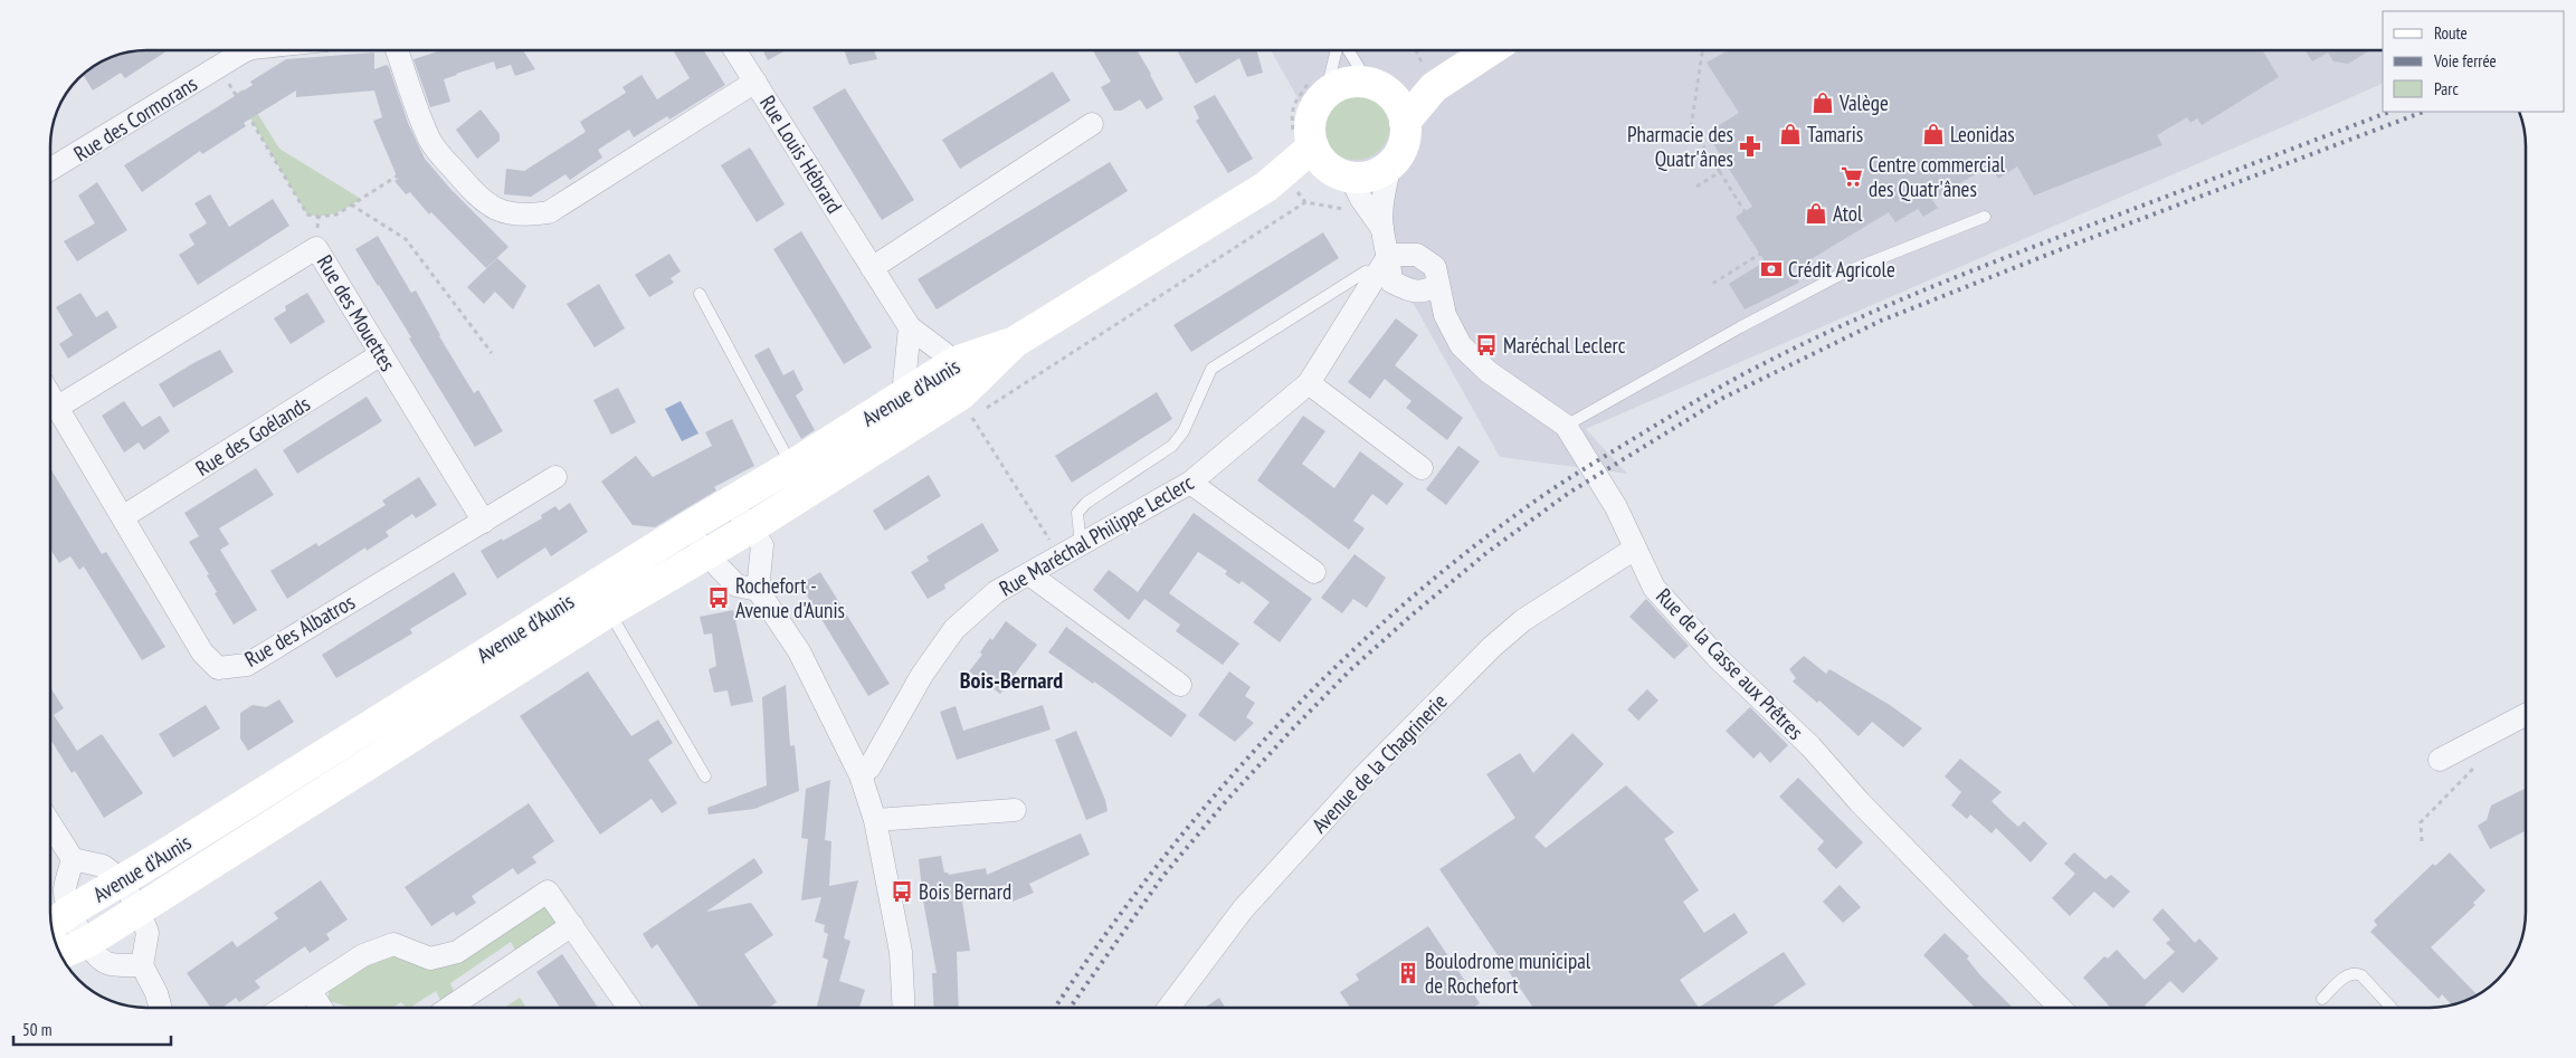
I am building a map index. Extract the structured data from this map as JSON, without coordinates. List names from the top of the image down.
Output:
{
  "streets": {
    "main road": ["Avenue d'Aunis"],
    "street": [
      "Rue des Cormorans",
      "Rue Louis Hébrard",
      "Rue des Mouettes",
      "Rue des Goélands",
      "Rue Maréchal Philippe Leclerc",
      "Rue des Albatros",
      "Rue de la Casse aux Prêtres",
      "Avenue de la Chagrinerie"
    ]
  },
  "crossings": [
    ["Rue des Mouettes", "Rue des Goélands"],
    ["Rue des Mouettes", "Rue des Albatros"],
    ["Rue des Goélands", "Rue des Albatros"],
    ["Rue Maréchal Philippe Leclerc", "Rue de la Casse aux Prêtres"],
    ["Rue de la Casse aux Prêtres", "Avenue de la Chagrinerie"]
  ],
  "districts": ["Bois-Bernard"],
  "places": {
    "shop": [
      "Valège",
      "Tamaris",
      "Leonidas",
      "Atol"
    ],
    "pharmacy": ["Pharmacie des Quatr'ânes"],
    "supermarket": ["Centre commercial des Quatr'ânes"],
    "bank": ["Crédit Agricole"],
    "bus stop": ["Maréchal Leclerc", "Rochefort - Avenue d'Aunis", "Bois Bernard"],
    "building": ["Boulodrome municipal de Rochefort"]
  },
  "legend": ["Route", "Voie ferrée", "Parc"],
  "scale_bar": "50 m"
}
